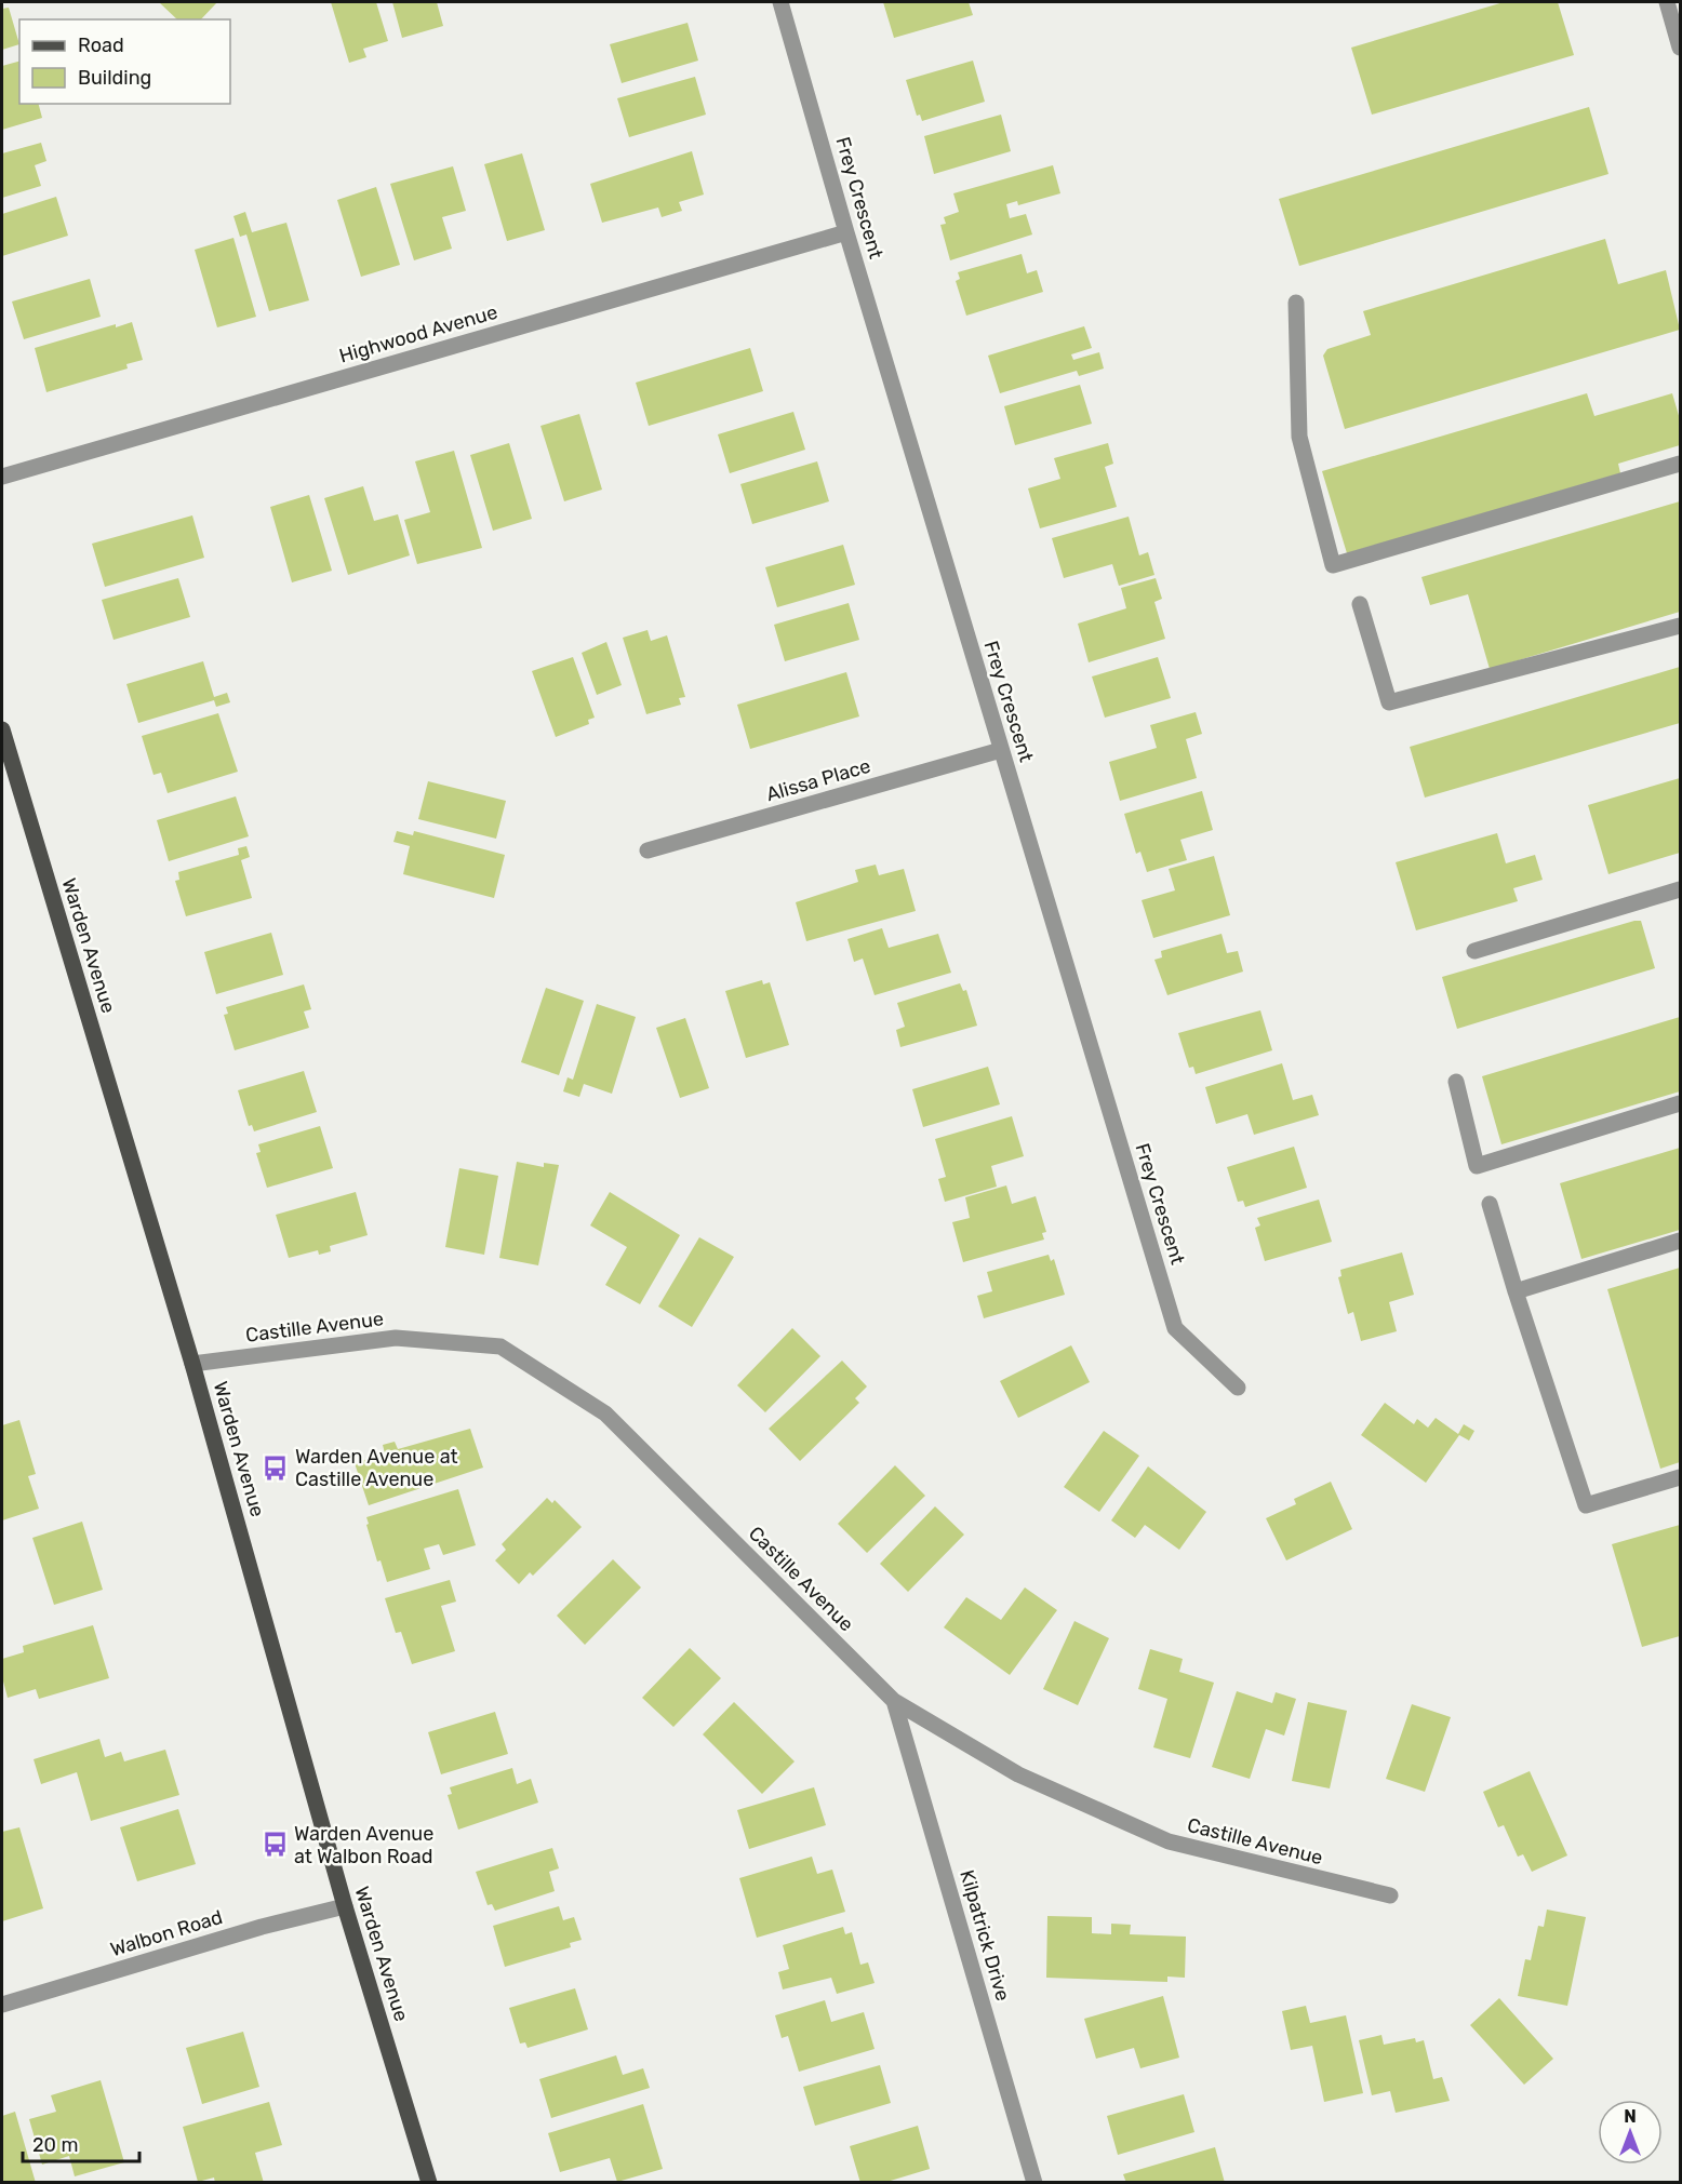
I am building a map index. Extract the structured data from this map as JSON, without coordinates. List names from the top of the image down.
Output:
{
  "streets": {
    "main road": ["Warden Avenue"],
    "street": [
      "Frey Crescent",
      "Highwood Avenue",
      "Alissa Place",
      "Castille Avenue",
      "Walbon Road",
      "Kilpatrick Drive"
    ]
  },
  "crossings": [
    ["Frey Crescent", "Highwood Avenue"],
    ["Frey Crescent", "Alissa Place"],
    ["Warden Avenue", "Castille Avenue"],
    ["Warden Avenue", "Walbon Road"],
    ["Castille Avenue", "Kilpatrick Drive"]
  ],
  "places": {
    "bus stop": ["Warden Avenue at Castille Avenue", "Warden Avenue at Walbon Road"]
  },
  "legend": ["Road", "Building"],
  "scale_bar": "20 m",
  "north": "top"
}
